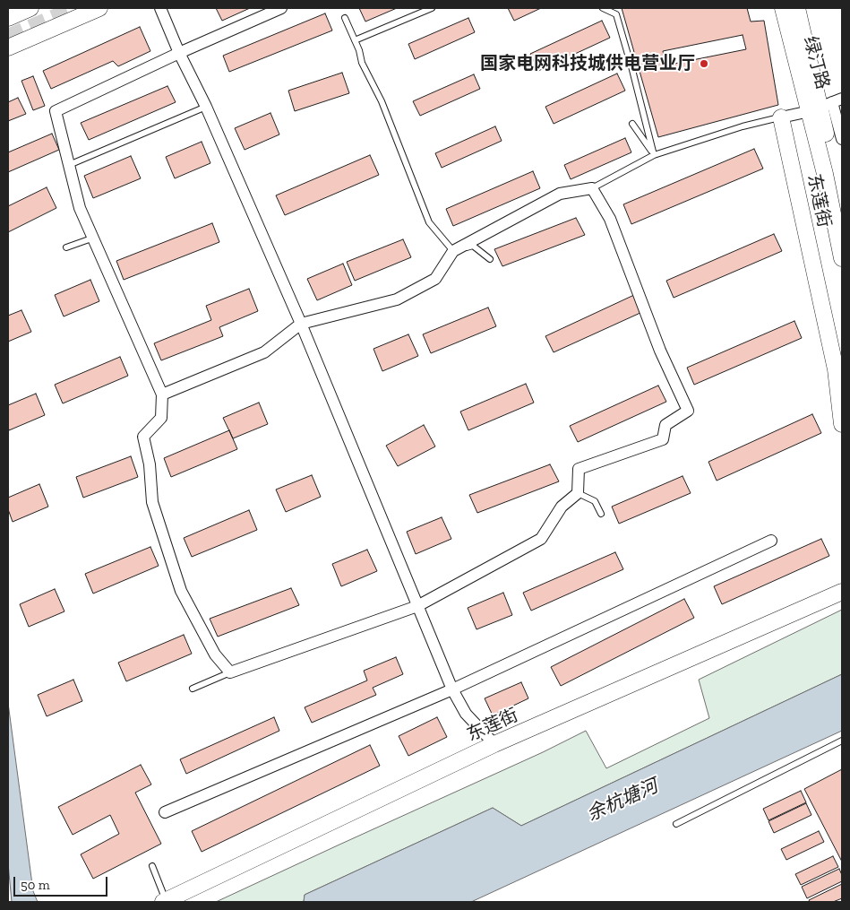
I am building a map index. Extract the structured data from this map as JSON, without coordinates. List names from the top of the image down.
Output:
{
  "streets": {
    "street": ["绿汀路", "东莲街"]
  },
  "water": ["余杭塘河"],
  "places": ["国家电网科技城供电营业厅"],
  "scale_bar": "50 m"
}
